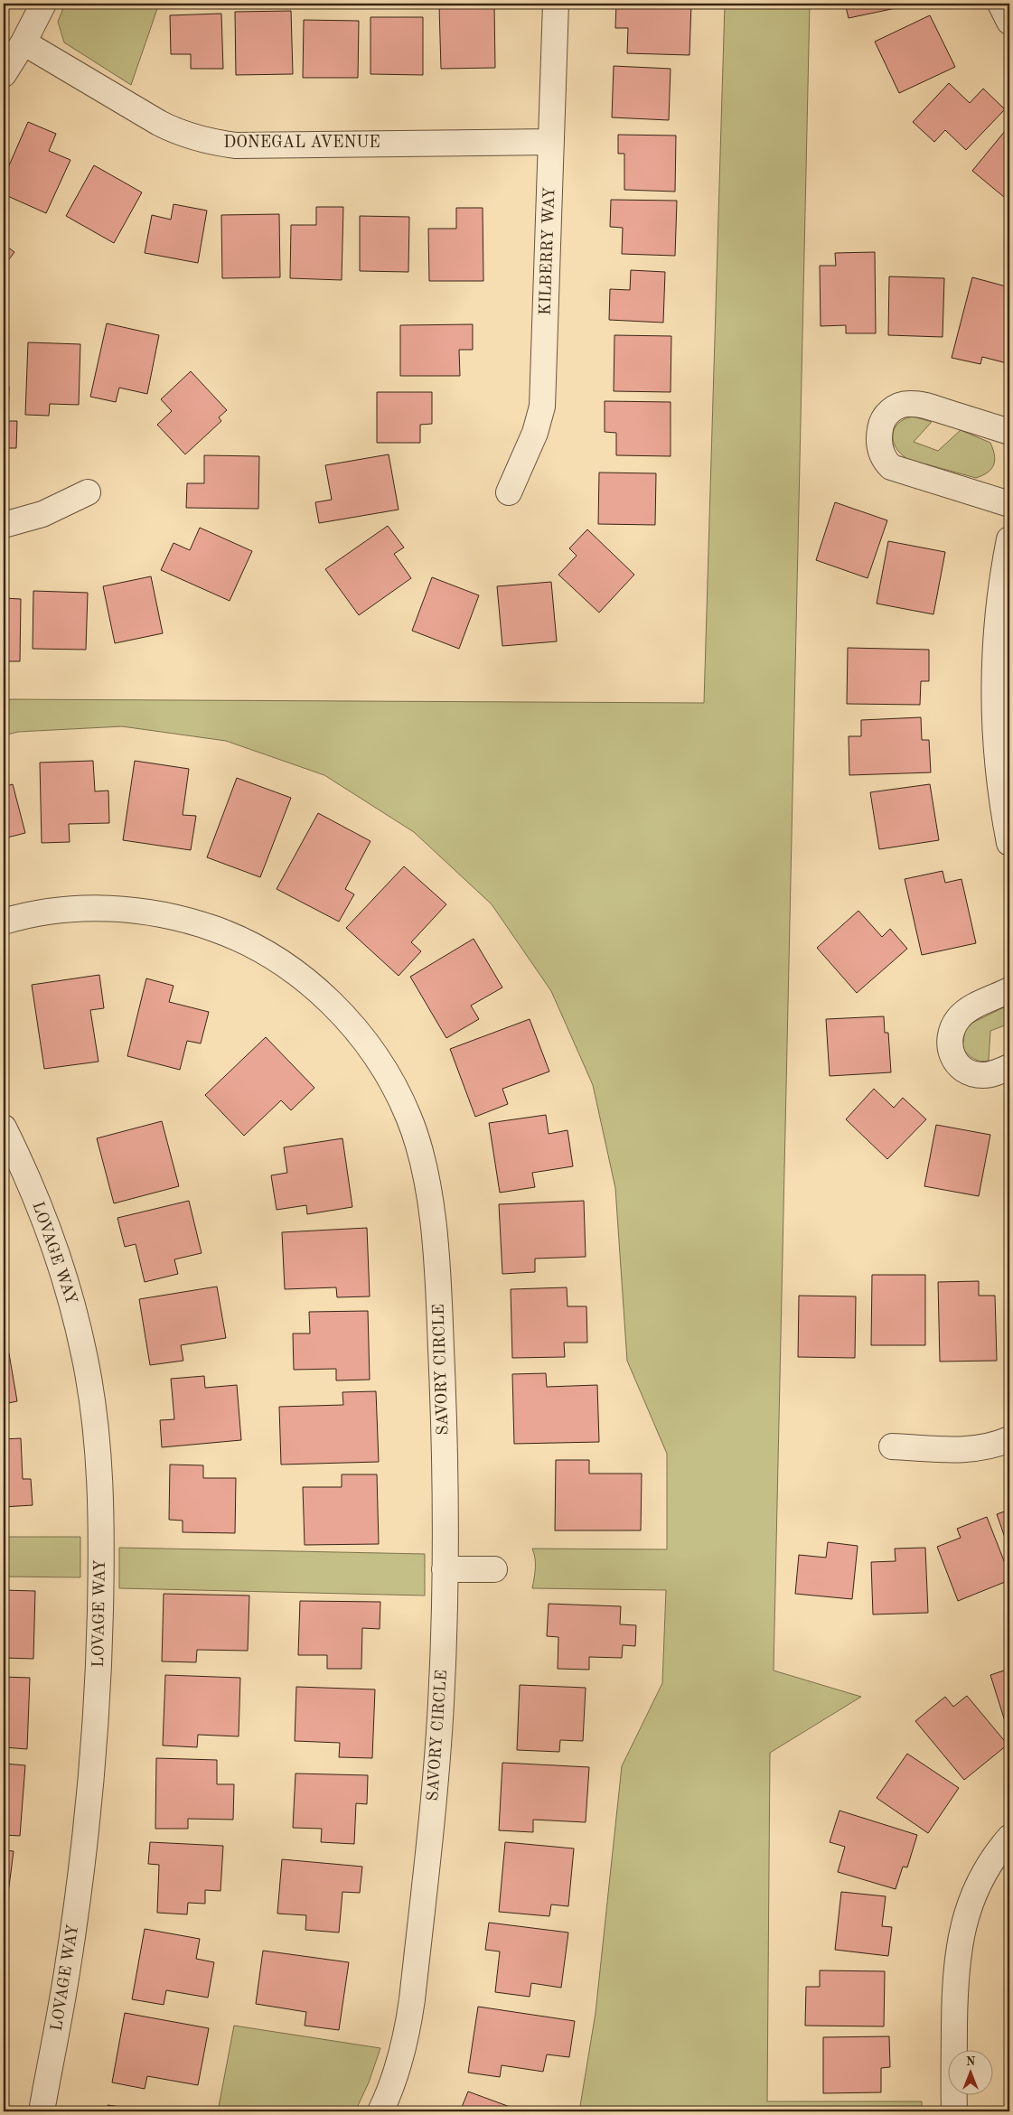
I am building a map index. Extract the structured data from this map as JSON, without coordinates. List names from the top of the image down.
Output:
{
  "streets": {
    "street": [
      "DONEGAL AVENUE",
      "KILBERRY WAY",
      "LOVAGE WAY",
      "SAVORY CIRCLE"
    ]
  },
  "crossings": [
    ["DONEGAL AVENUE", "KILBERRY WAY"]
  ],
  "north": "top"
}
